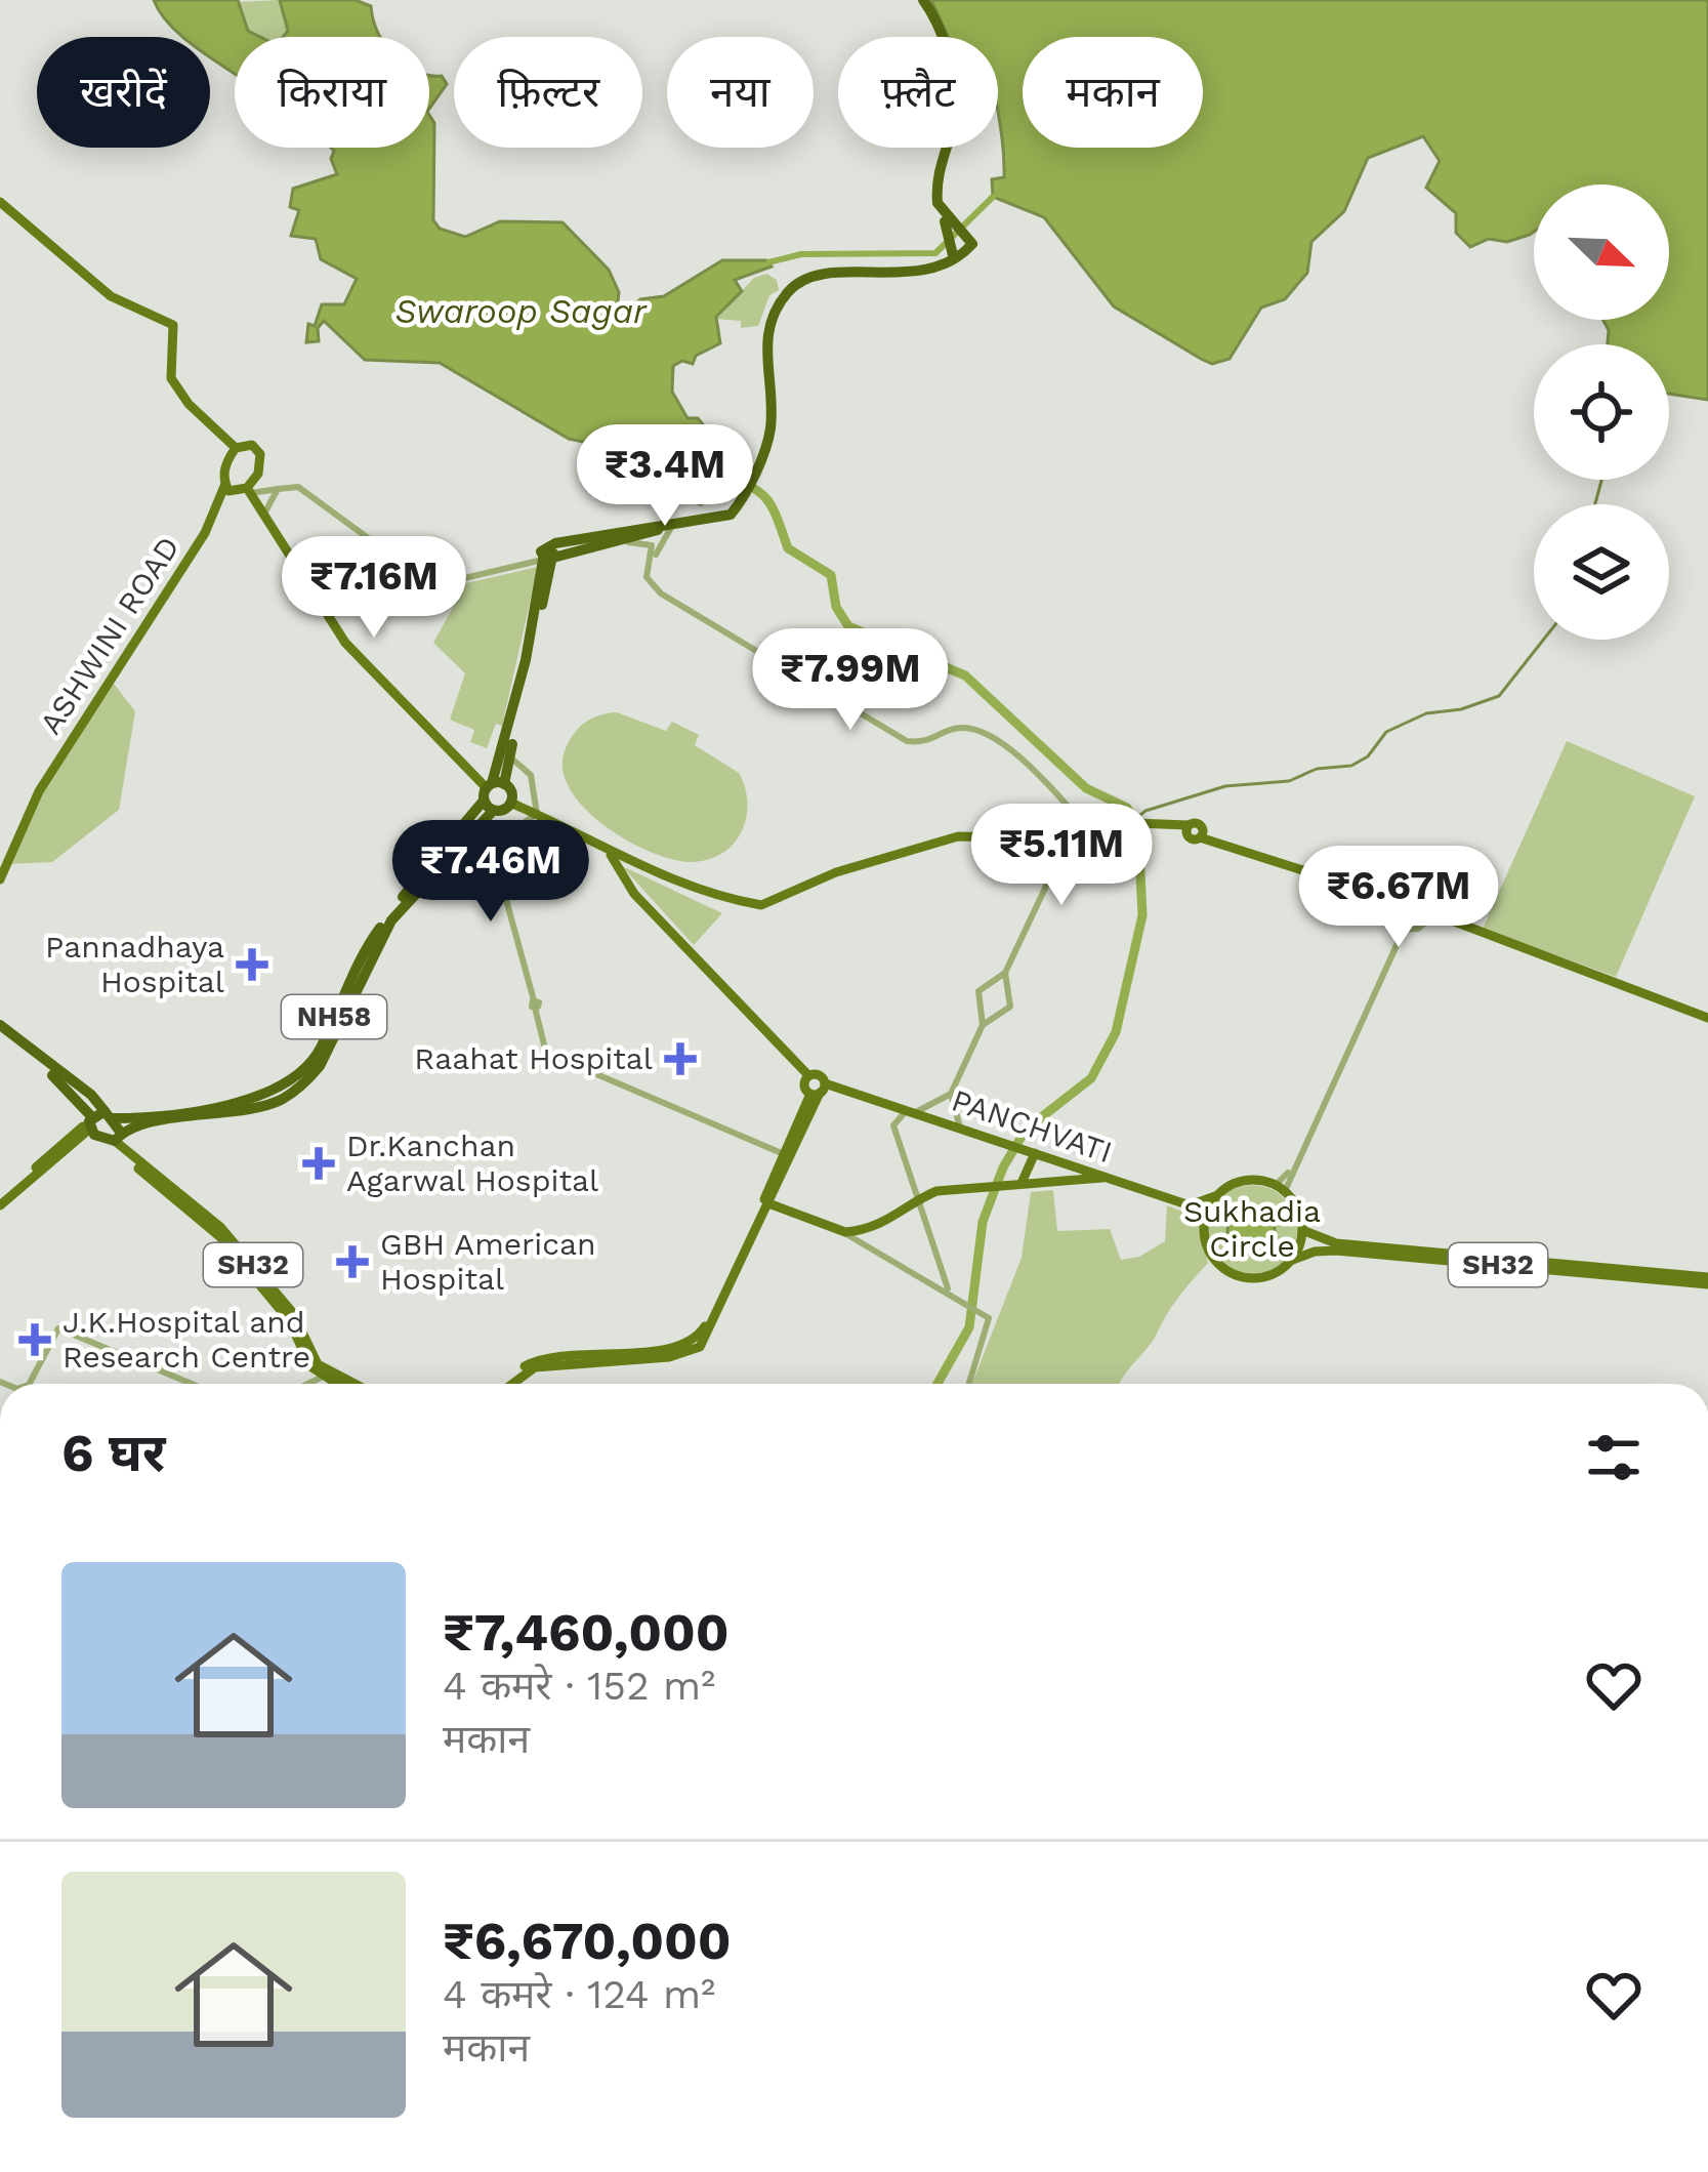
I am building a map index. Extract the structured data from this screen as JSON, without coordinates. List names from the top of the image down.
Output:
{
  "streets": {
    "highway": ["NH58"],
    "main road": ["ASHWINI ROAD", "PANCHVATI", "SH32"]
  },
  "crossings": [
    ["NH58", "SH32"],
    ["PANCHVATI", "SH32"]
  ],
  "water": ["Swaroop Sagar"],
  "parks": ["Sukhadia Circle"],
  "places": {
    "health": [
      "Pannadhaya Hospital",
      "Raahat Hospital",
      "Dr.Kanchan Agarwal Hospital",
      "GBH American Hospital",
      "J.K.Hospital and Research Centre"
    ]
  },
  "north": "bottom right",
  "page": {
    "chip": [
      "खरीदें",
      "किराया",
      "फ़िल्टर",
      "नया",
      "फ़्लैट",
      "मकान"
    ],
    "price": [
      "₹3.4M",
      "₹7.16M",
      "₹7.99M",
      "₹5.11M",
      "₹7.46M",
      "₹6.67M"
    ],
    "heading": "6 घर",
    "list": [
      {
        "name": "₹7,460,000",
        "note": "4 कमरे · 152 m² · मकान"
      },
      {
        "name": "₹6,670,000",
        "note": "4 कमरे · 124 m² · मकान"
      }
    ]
  }
}
